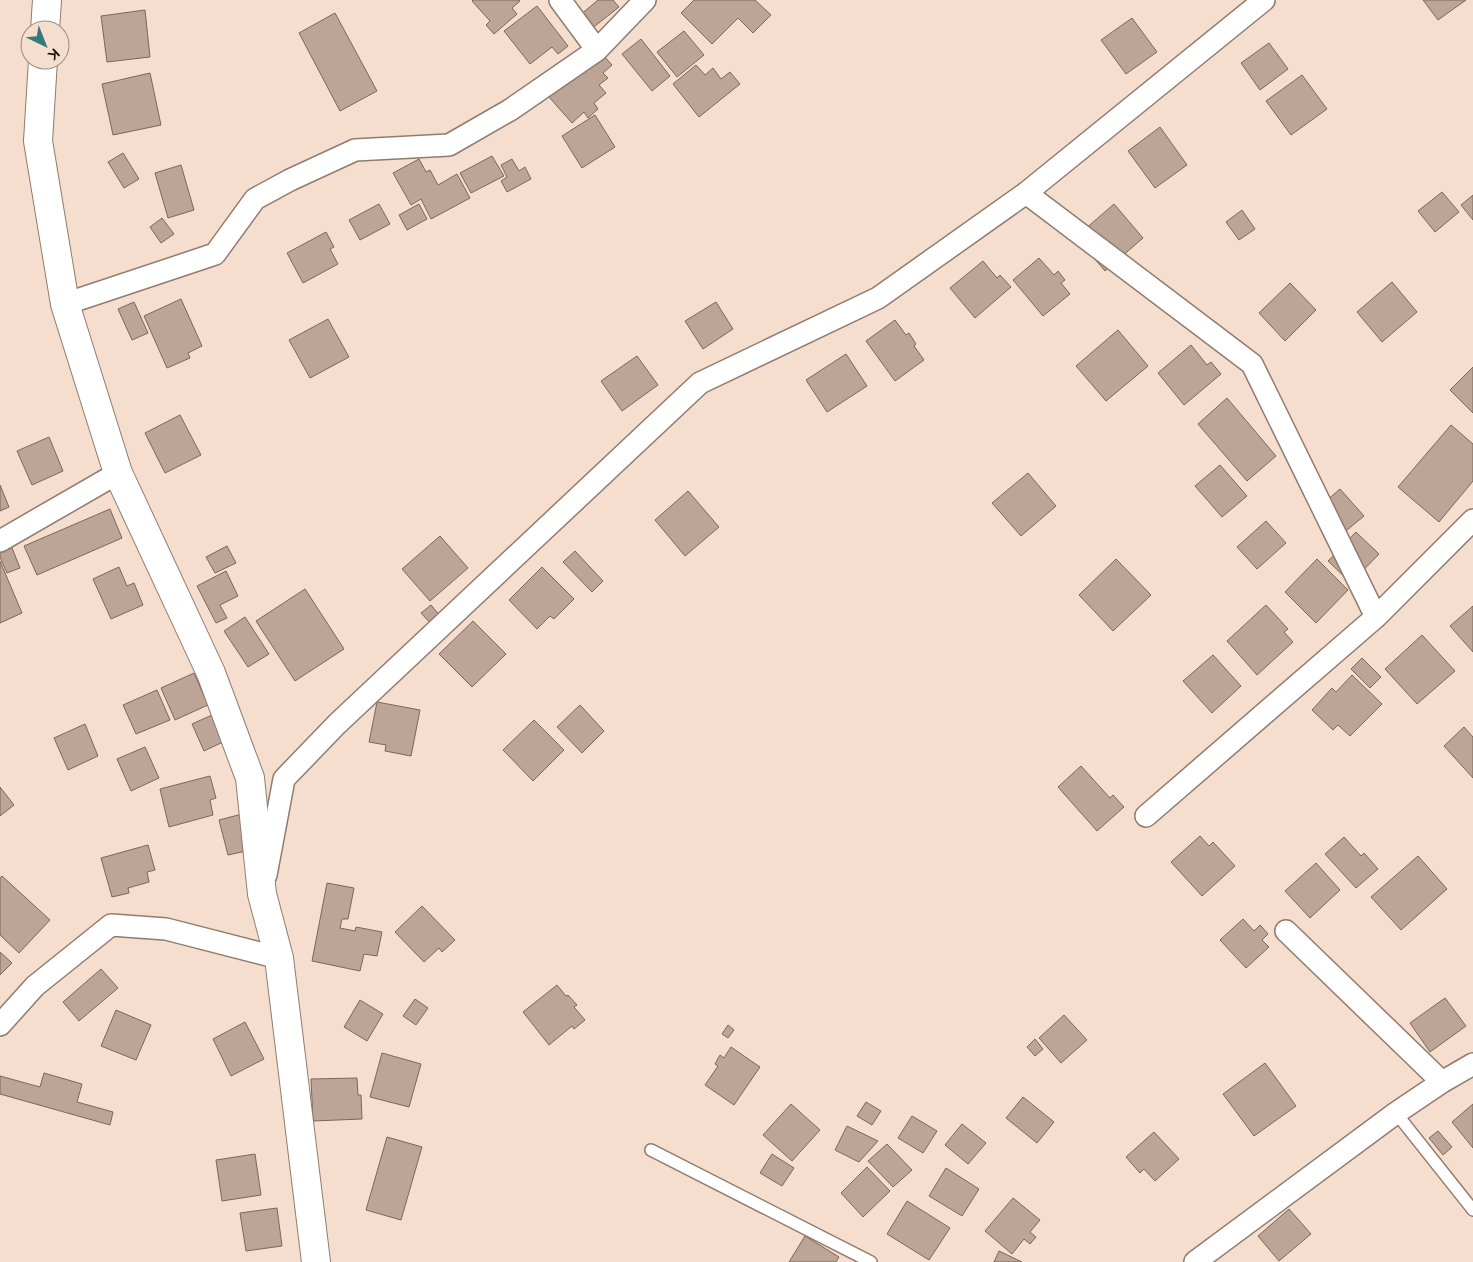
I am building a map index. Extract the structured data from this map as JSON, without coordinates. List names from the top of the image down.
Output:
{
  "north": "bottom right"
}
